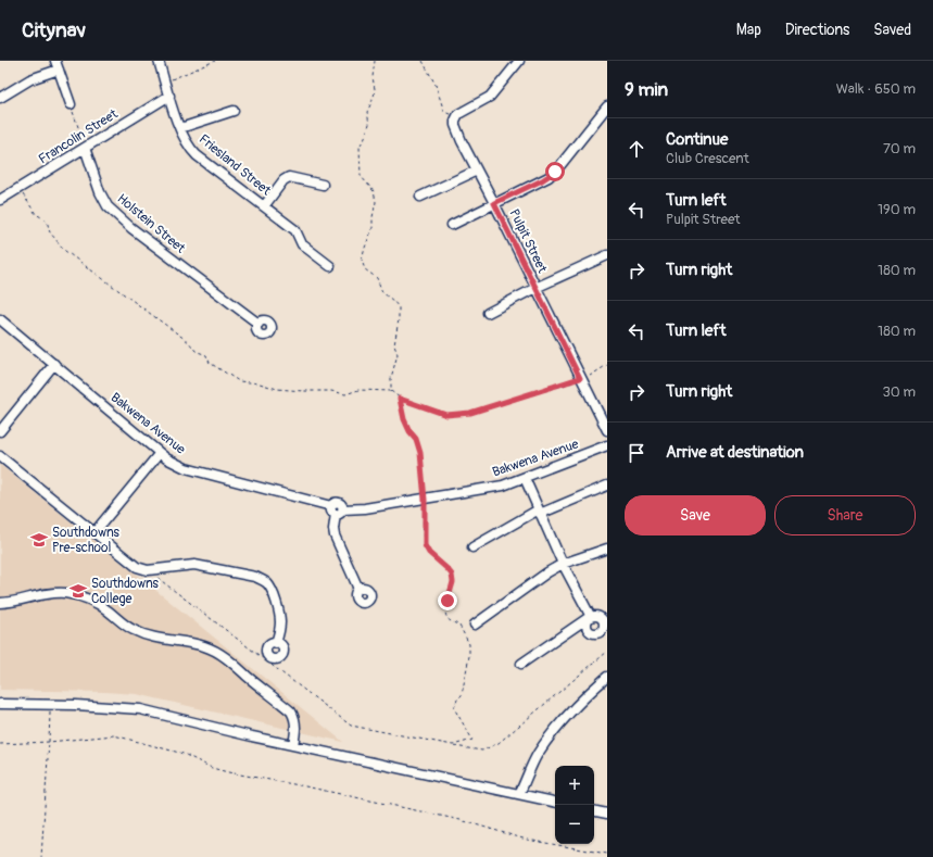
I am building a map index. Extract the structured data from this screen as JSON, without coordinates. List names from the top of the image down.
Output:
{
  "streets": {
    "street": [
      "Francolin Street",
      "Friesland Street",
      "Holstein Street",
      "Pulpit Street",
      "Bakwena Avenue"
    ]
  },
  "crossings": [
    ["Francolin Street", "Friesland Street"],
    ["Francolin Street", "Holstein Street"]
  ],
  "places": {
    "school or university": ["Southdowns Pre-school", "Southdowns College"]
  },
  "page": {
    "header": "Citynav",
    "nav": ["Map", "Directions", "Saved"],
    "heading": ["9 min", "Walk · 650 m"],
    "list": [
      ["Continue", "Club Crescent", "70 m"],
      ["Turn left", "Pulpit Street", "190 m"],
      ["Turn right", "180 m"],
      ["Turn left", "180 m"],
      ["Turn right", "30 m"],
      "Arrive at destination"
    ],
    "buttons": ["Save", "Share"],
    "map_buttons": ["+", "−"]
  }
}
